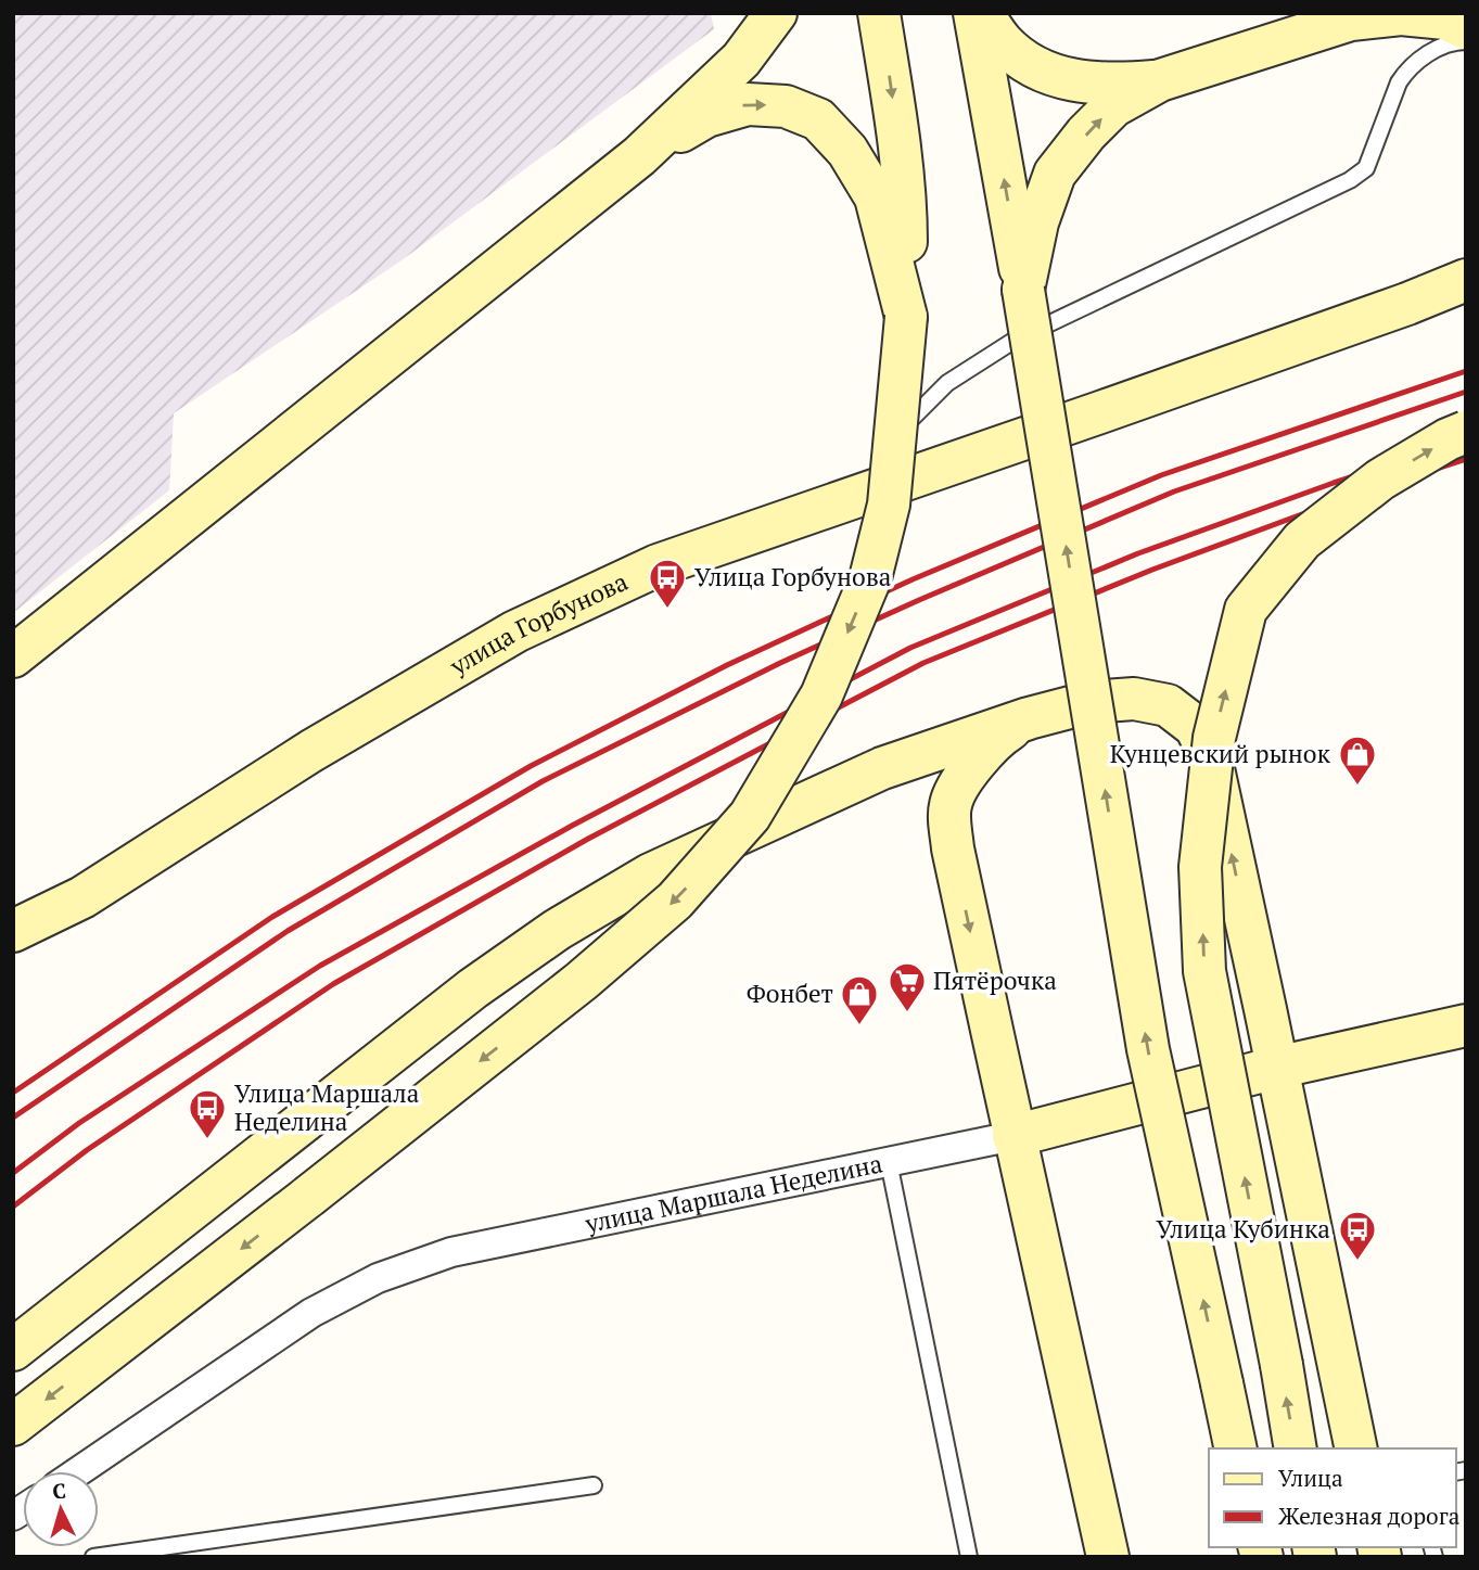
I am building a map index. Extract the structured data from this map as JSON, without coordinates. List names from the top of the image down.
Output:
{
  "streets": {
    "street": ["улица Горбунова", "улица Маршала Неделина"]
  },
  "places": {
    "bus stop": ["Улица Горбунова", "Улица Маршала Неделина", "Улица Кубинка"],
    "shop": ["Кунцевский рынок", "Фонбет"],
    "supermarket": ["Пятёрочка"]
  },
  "legend": ["Улица", "Железная дорога"],
  "north": "top"
}
